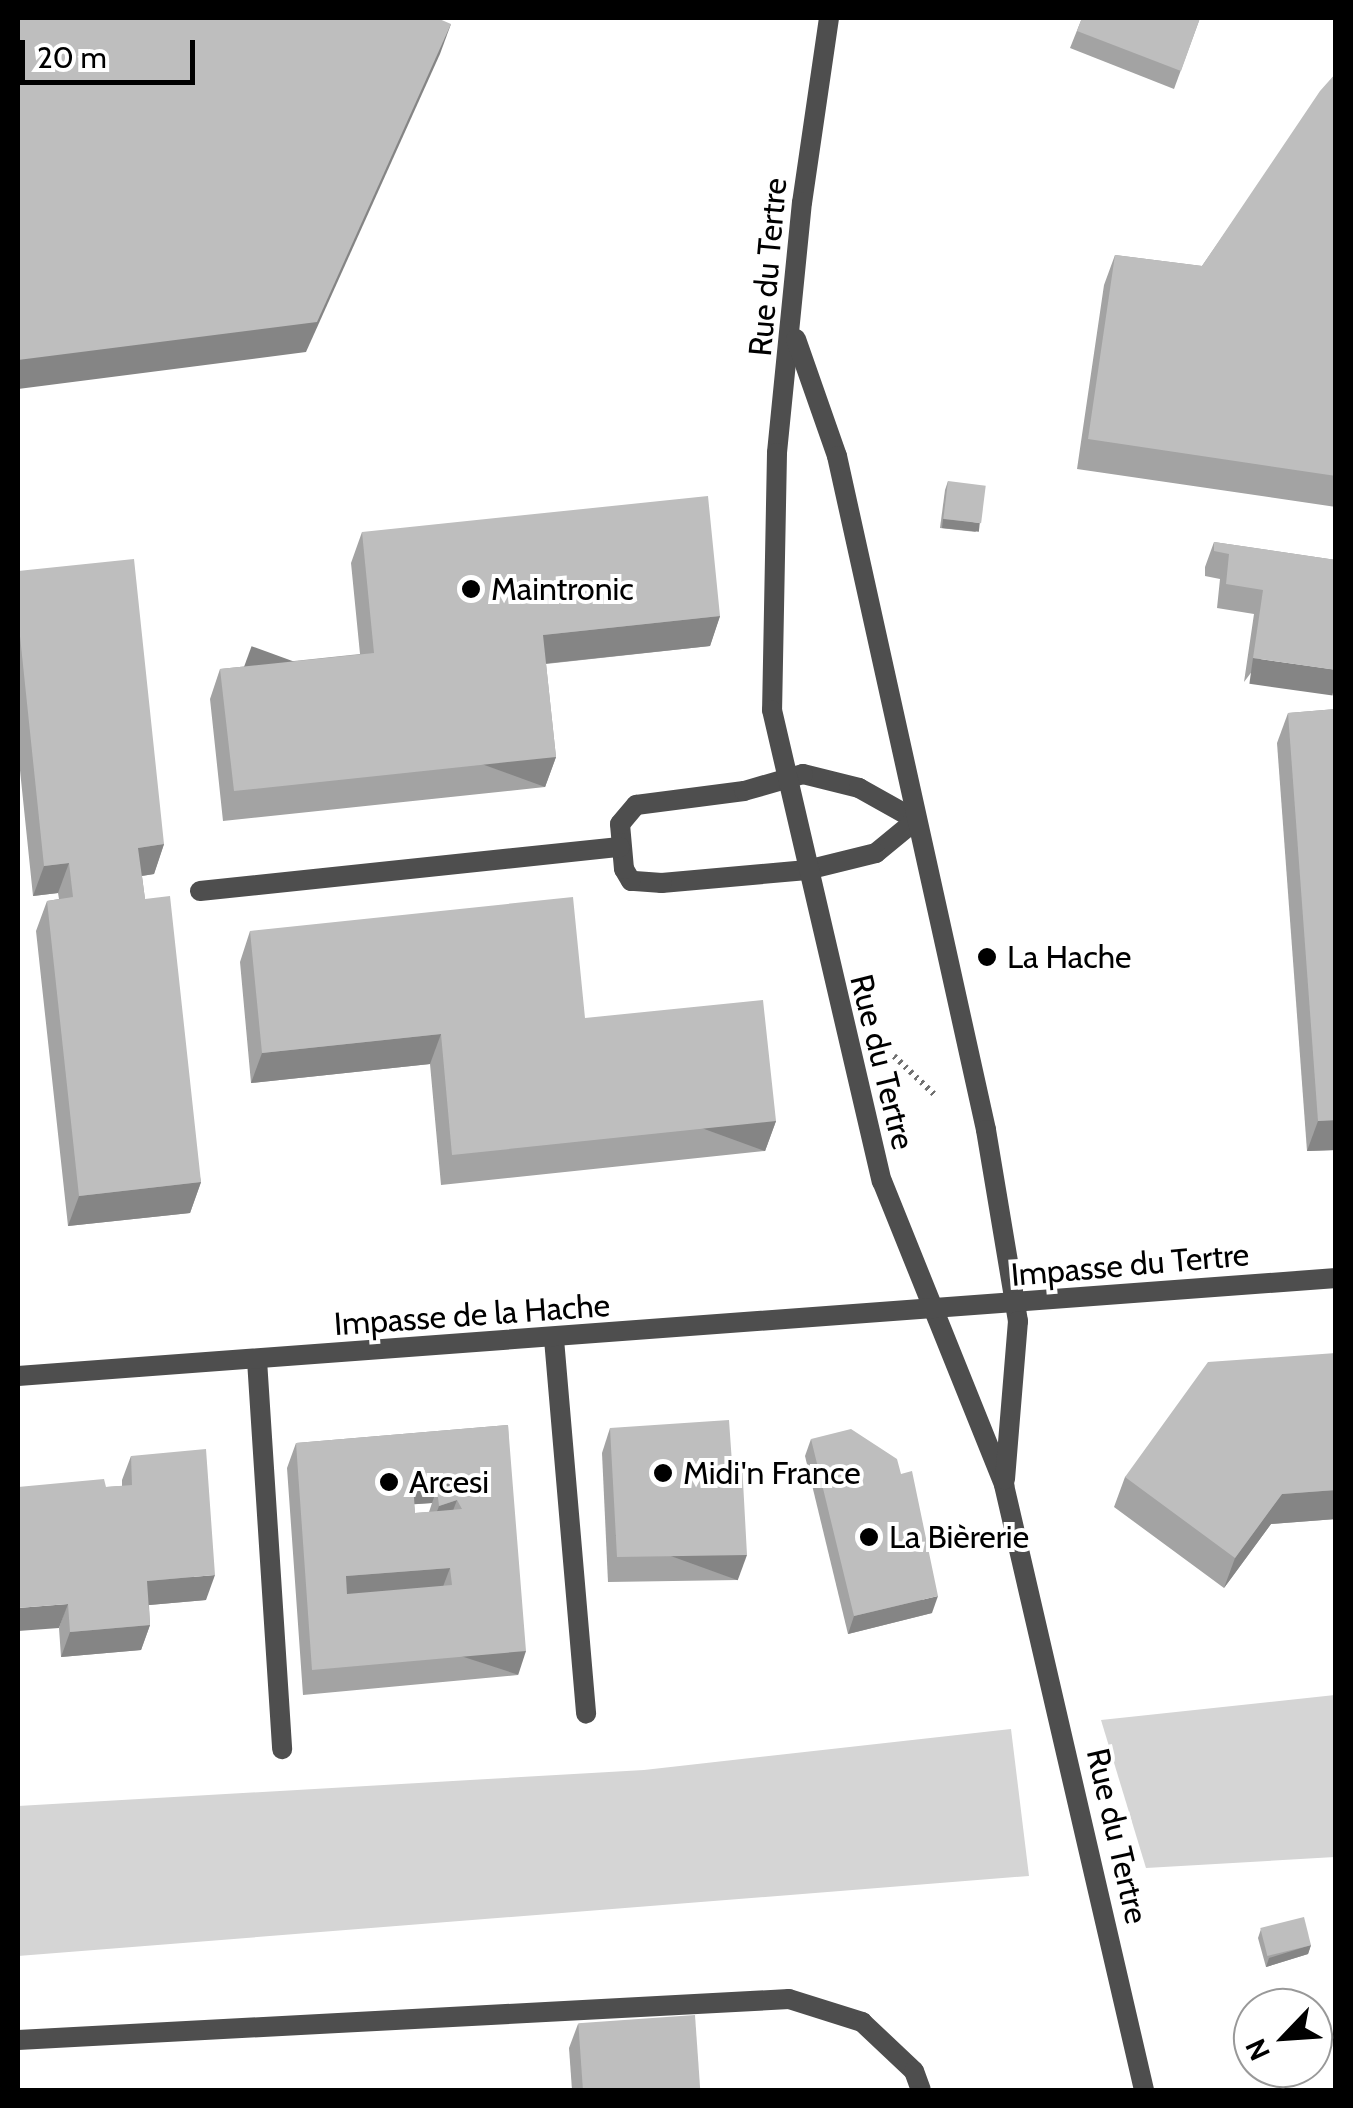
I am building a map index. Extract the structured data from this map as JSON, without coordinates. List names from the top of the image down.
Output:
{
  "streets": {
    "street": ["Rue du Tertre", "Impasse du Tertre", "Impasse de la Hache"]
  },
  "crossings": [
    ["Rue du Tertre", "Impasse du Tertre"],
    ["Rue du Tertre", "Impasse de la Hache"],
    ["Impasse du Tertre", "Impasse de la Hache"]
  ],
  "places": [
    "Maintronic",
    "La Hache",
    "Midi'n France",
    "Arcesi",
    "La Bièrerie"
  ],
  "scale_bar": "20 m",
  "north": "bottom left"
}
